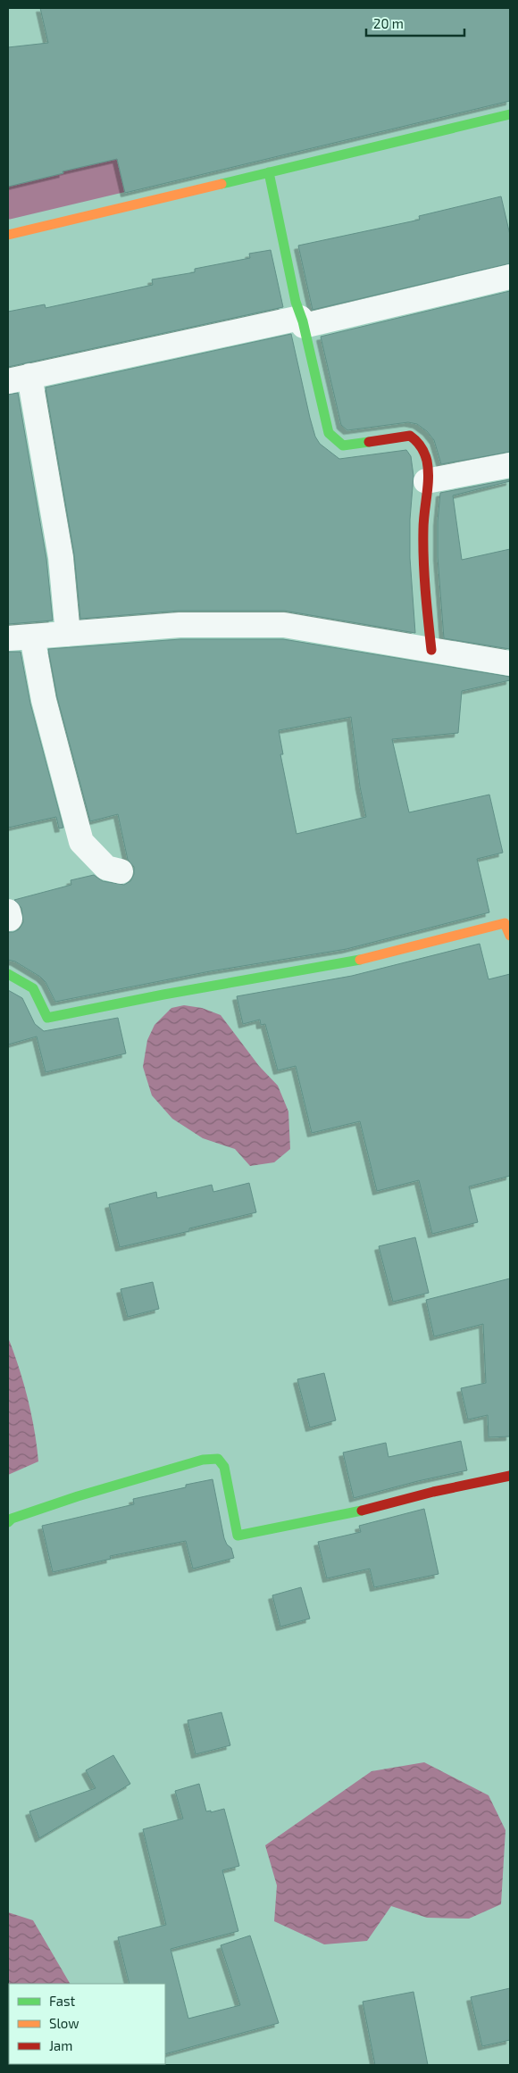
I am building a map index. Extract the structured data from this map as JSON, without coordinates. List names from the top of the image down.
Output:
{
  "legend": ["Fast", "Slow", "Jam"],
  "scale_bar": "20 m"
}
